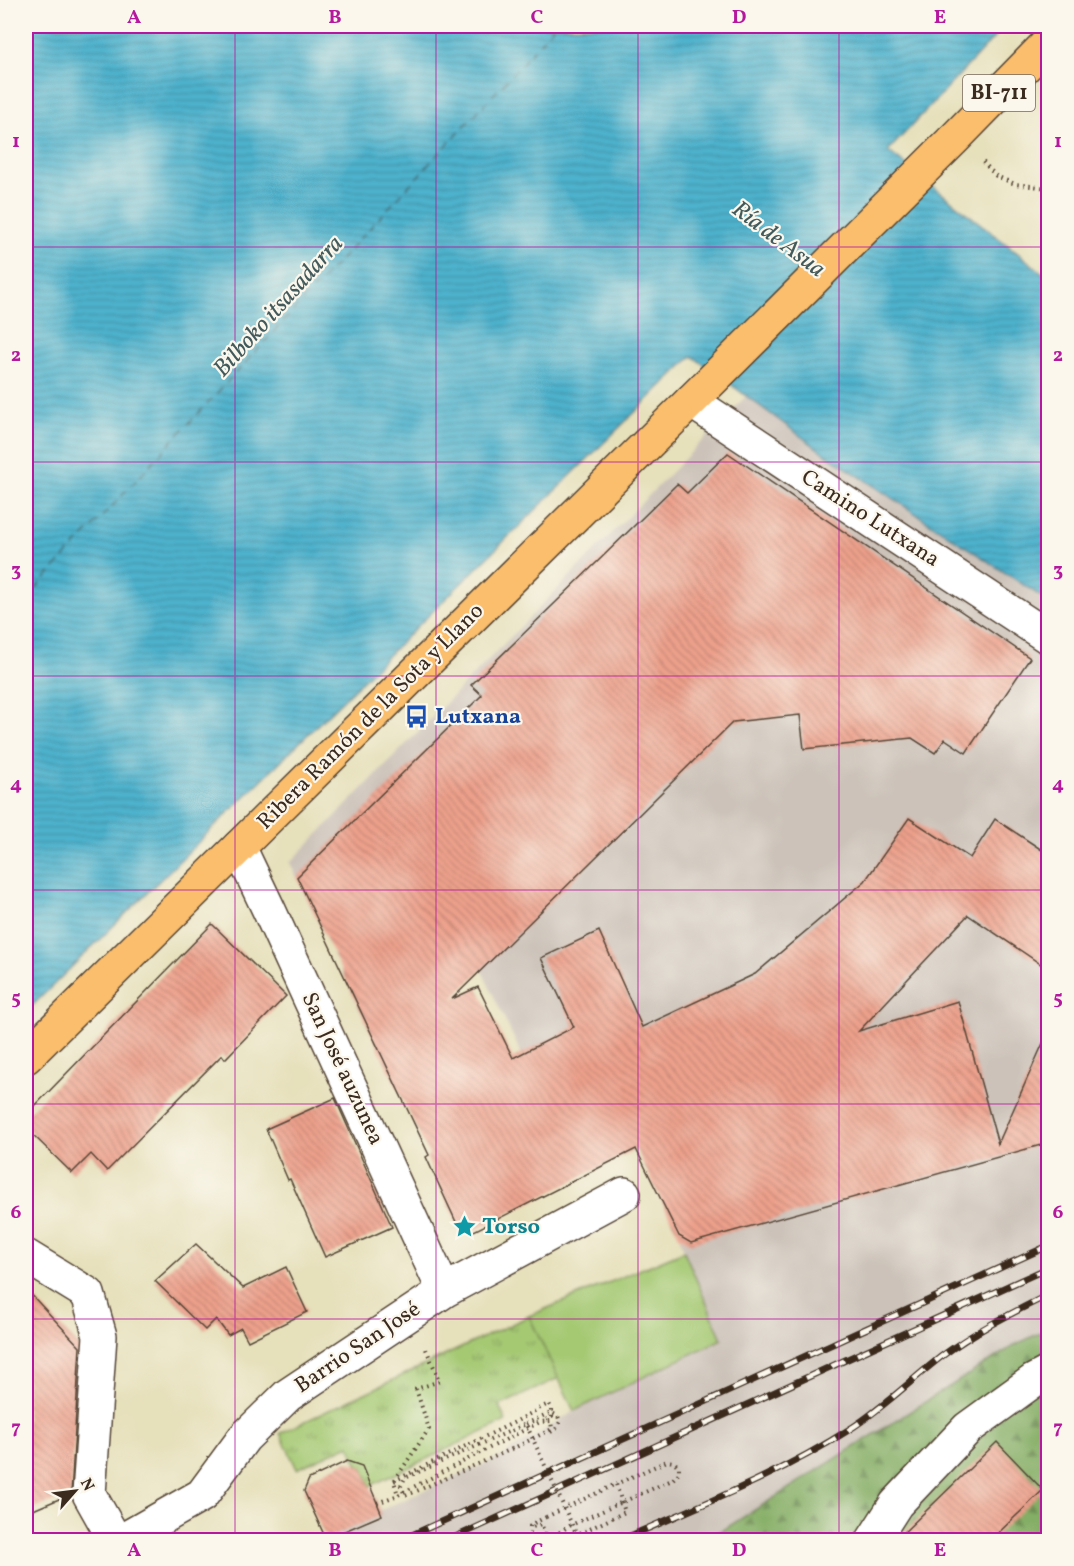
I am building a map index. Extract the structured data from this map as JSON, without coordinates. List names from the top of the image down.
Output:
{
  "streets": {
    "main road": ["BI-711", "Ribera Ramón de la Sota y Llano"],
    "street": ["Camino Lutxana", "San José auzunea", "Barrio San José"]
  },
  "crossings": [
    ["Camino Lutxana", "Ribera Ramón de la Sota y Llano"],
    ["Ribera Ramón de la Sota y Llano", "San José auzunea"],
    ["San José auzunea", "Barrio San José"]
  ],
  "water": ["Ría de Asua", "Bilboko itsasadarra"],
  "places": {
    "bus stop": ["Lutxana"],
    "place": ["Torso"]
  },
  "north": "top right",
  "grid": {
    "columns": [
      "A",
      "B",
      "C",
      "D",
      "E"
    ],
    "rows": [
      "1",
      "2",
      "3",
      "4",
      "5",
      "6",
      "7"
    ]
  }
}
